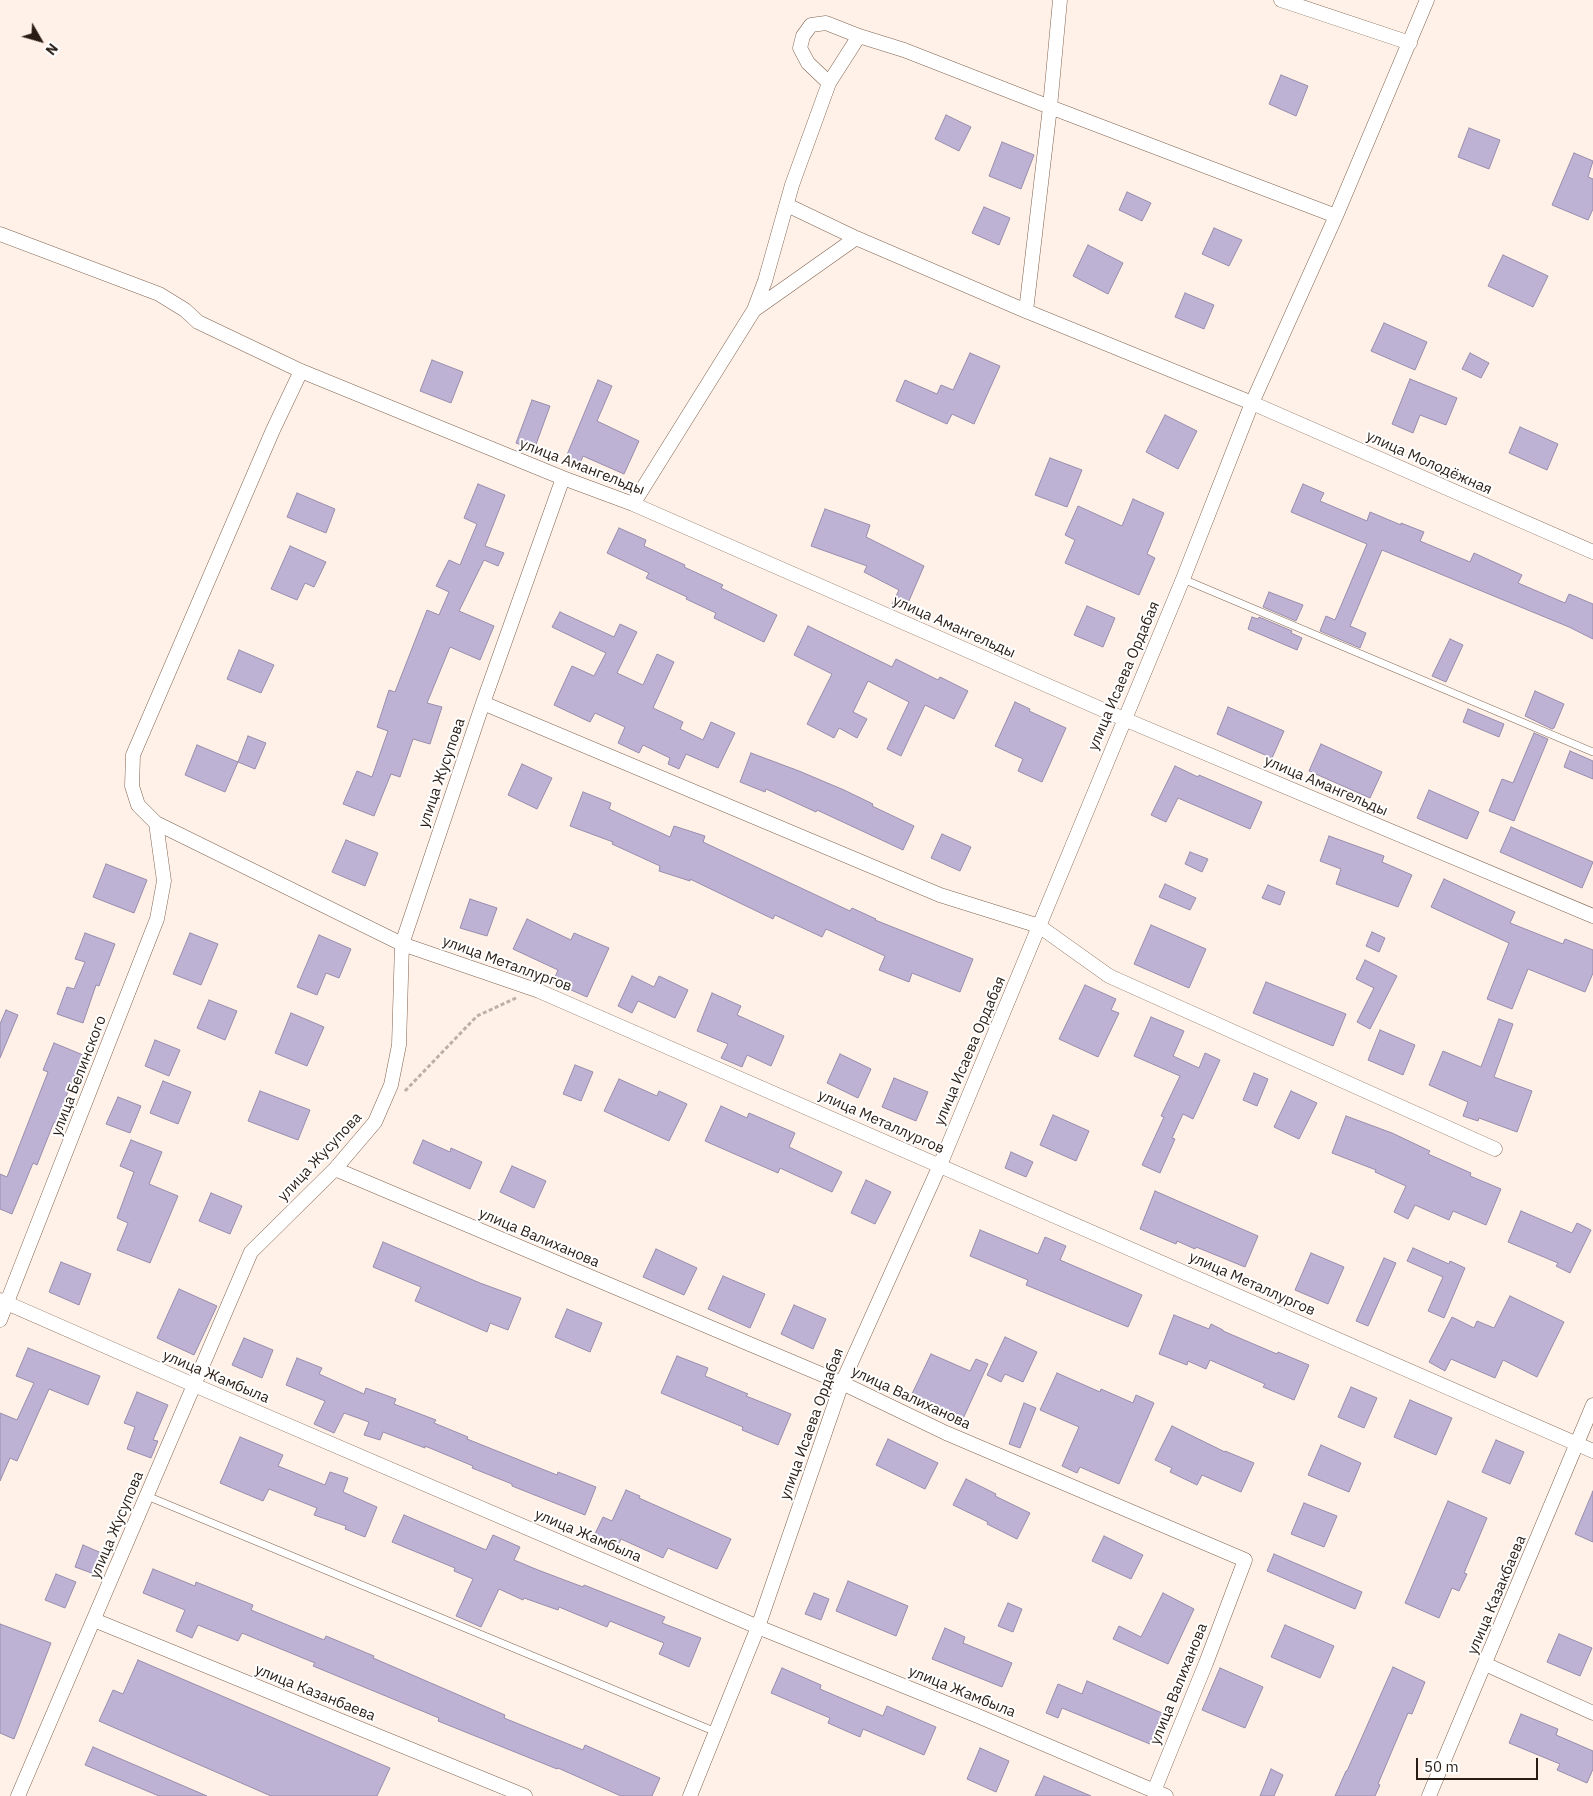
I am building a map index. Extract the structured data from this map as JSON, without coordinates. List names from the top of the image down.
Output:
{
  "streets": {
    "street": [
      "улица Молодёжная",
      "улица Амангельды",
      "улица Исаева Ордабая",
      "улица Жусупова",
      "улица Металлургов",
      "улица Белинского",
      "улица Валиханова",
      "улица Жамбыла",
      "улица Казакбаева",
      "улица Казанбаева"
    ]
  },
  "crossings": [
    ["улица Молодёжная", "улица Исаева Ордабая"],
    ["улица Амангельды", "улица Исаева Ордабая"],
    ["улица Амангельды", "улица Жусупова"],
    ["улица Амангельды", "улица Металлургов"],
    ["улица Исаева Ордабая", "улица Металлургов"],
    ["улица Исаева Ордабая", "улица Валиханова"],
    ["улица Исаева Ордабая", "улица Жамбыла"],
    ["улица Жусупова", "улица Металлургов"],
    ["улица Жусупова", "улица Валиханова"],
    ["улица Жусупова", "улица Жамбыла"],
    ["улица Жусупова", "улица Казанбаева"],
    ["улица Металлургов", "улица Белинского"],
    ["улица Металлургов", "улица Казакбаева"],
    ["улица Белинского", "улица Жамбыла"],
    ["улица Валиханова", "улица Жамбыла"]
  ],
  "scale_bar": "50 m",
  "north": "bottom right"
}
